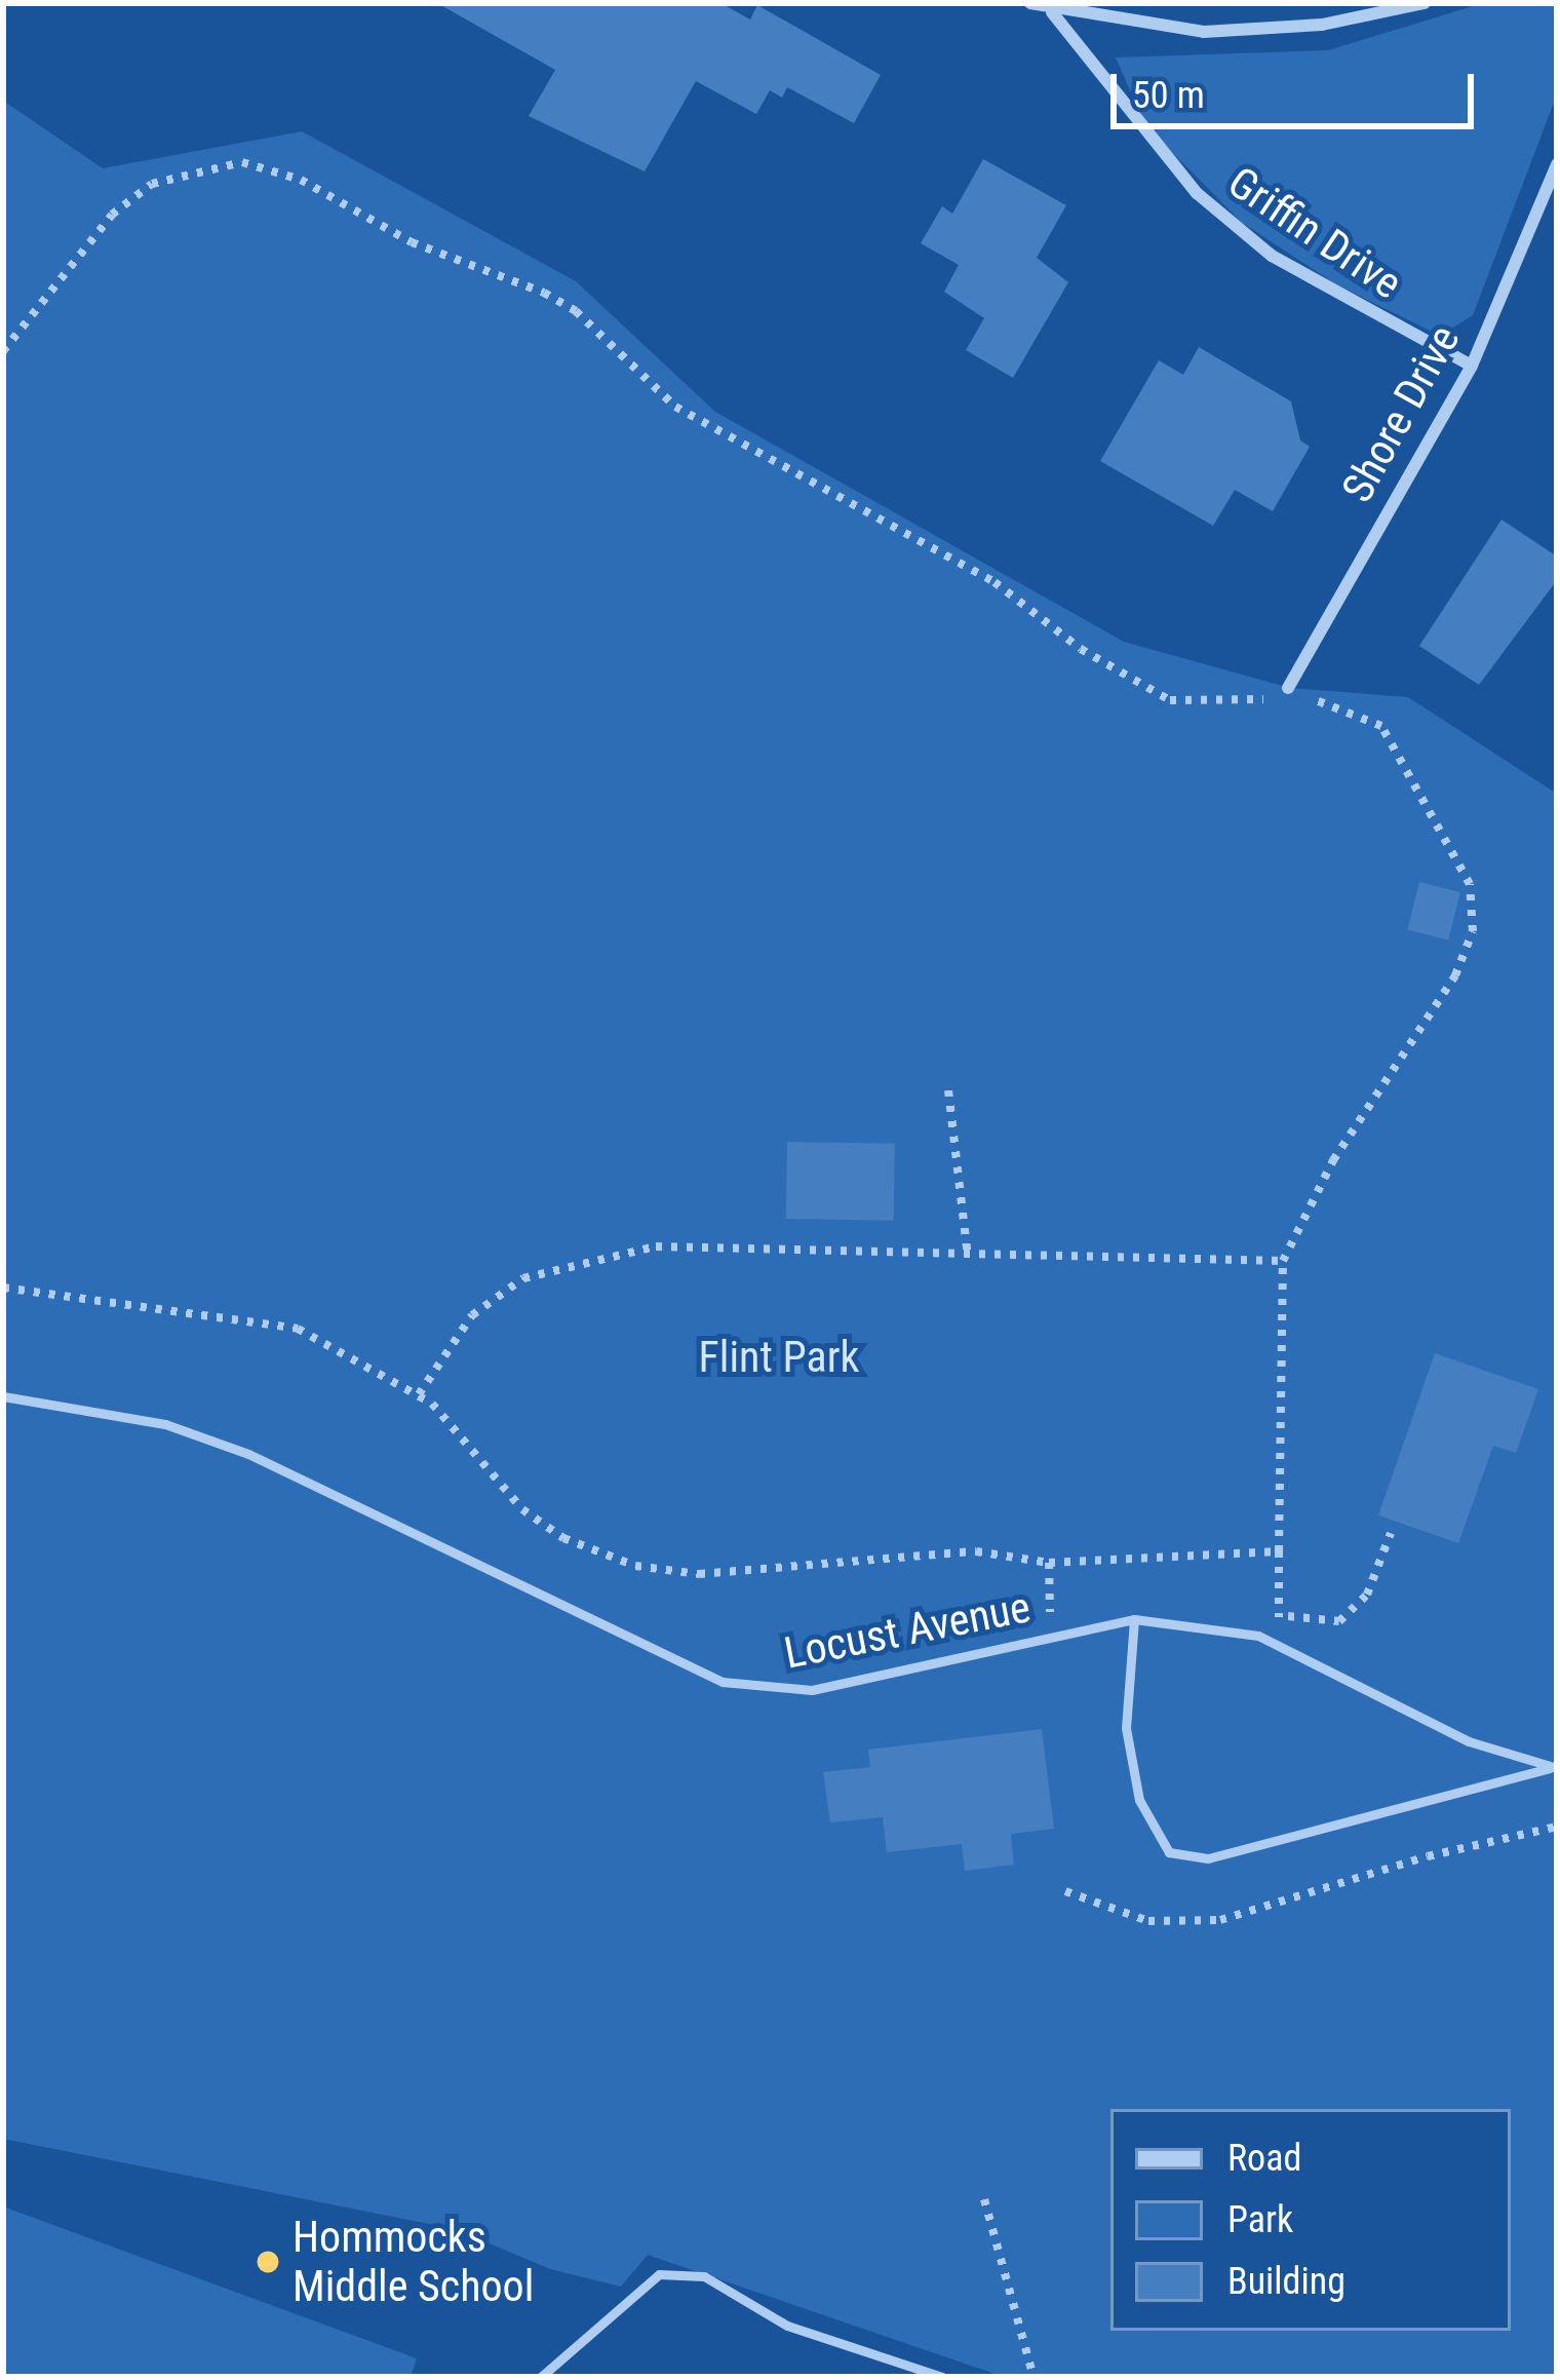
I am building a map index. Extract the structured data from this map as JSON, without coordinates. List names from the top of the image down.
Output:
{
  "streets": {
    "street": ["Griffin Drive", "Shore Drive"],
    "lane": ["Locust Avenue"]
  },
  "crossings": [
    ["Griffin Drive", "Shore Drive"]
  ],
  "parks": ["Flint Park"],
  "places": ["Hommocks Middle School"],
  "legend": ["Road", "Park", "Building"],
  "scale_bar": "50 m"
}
